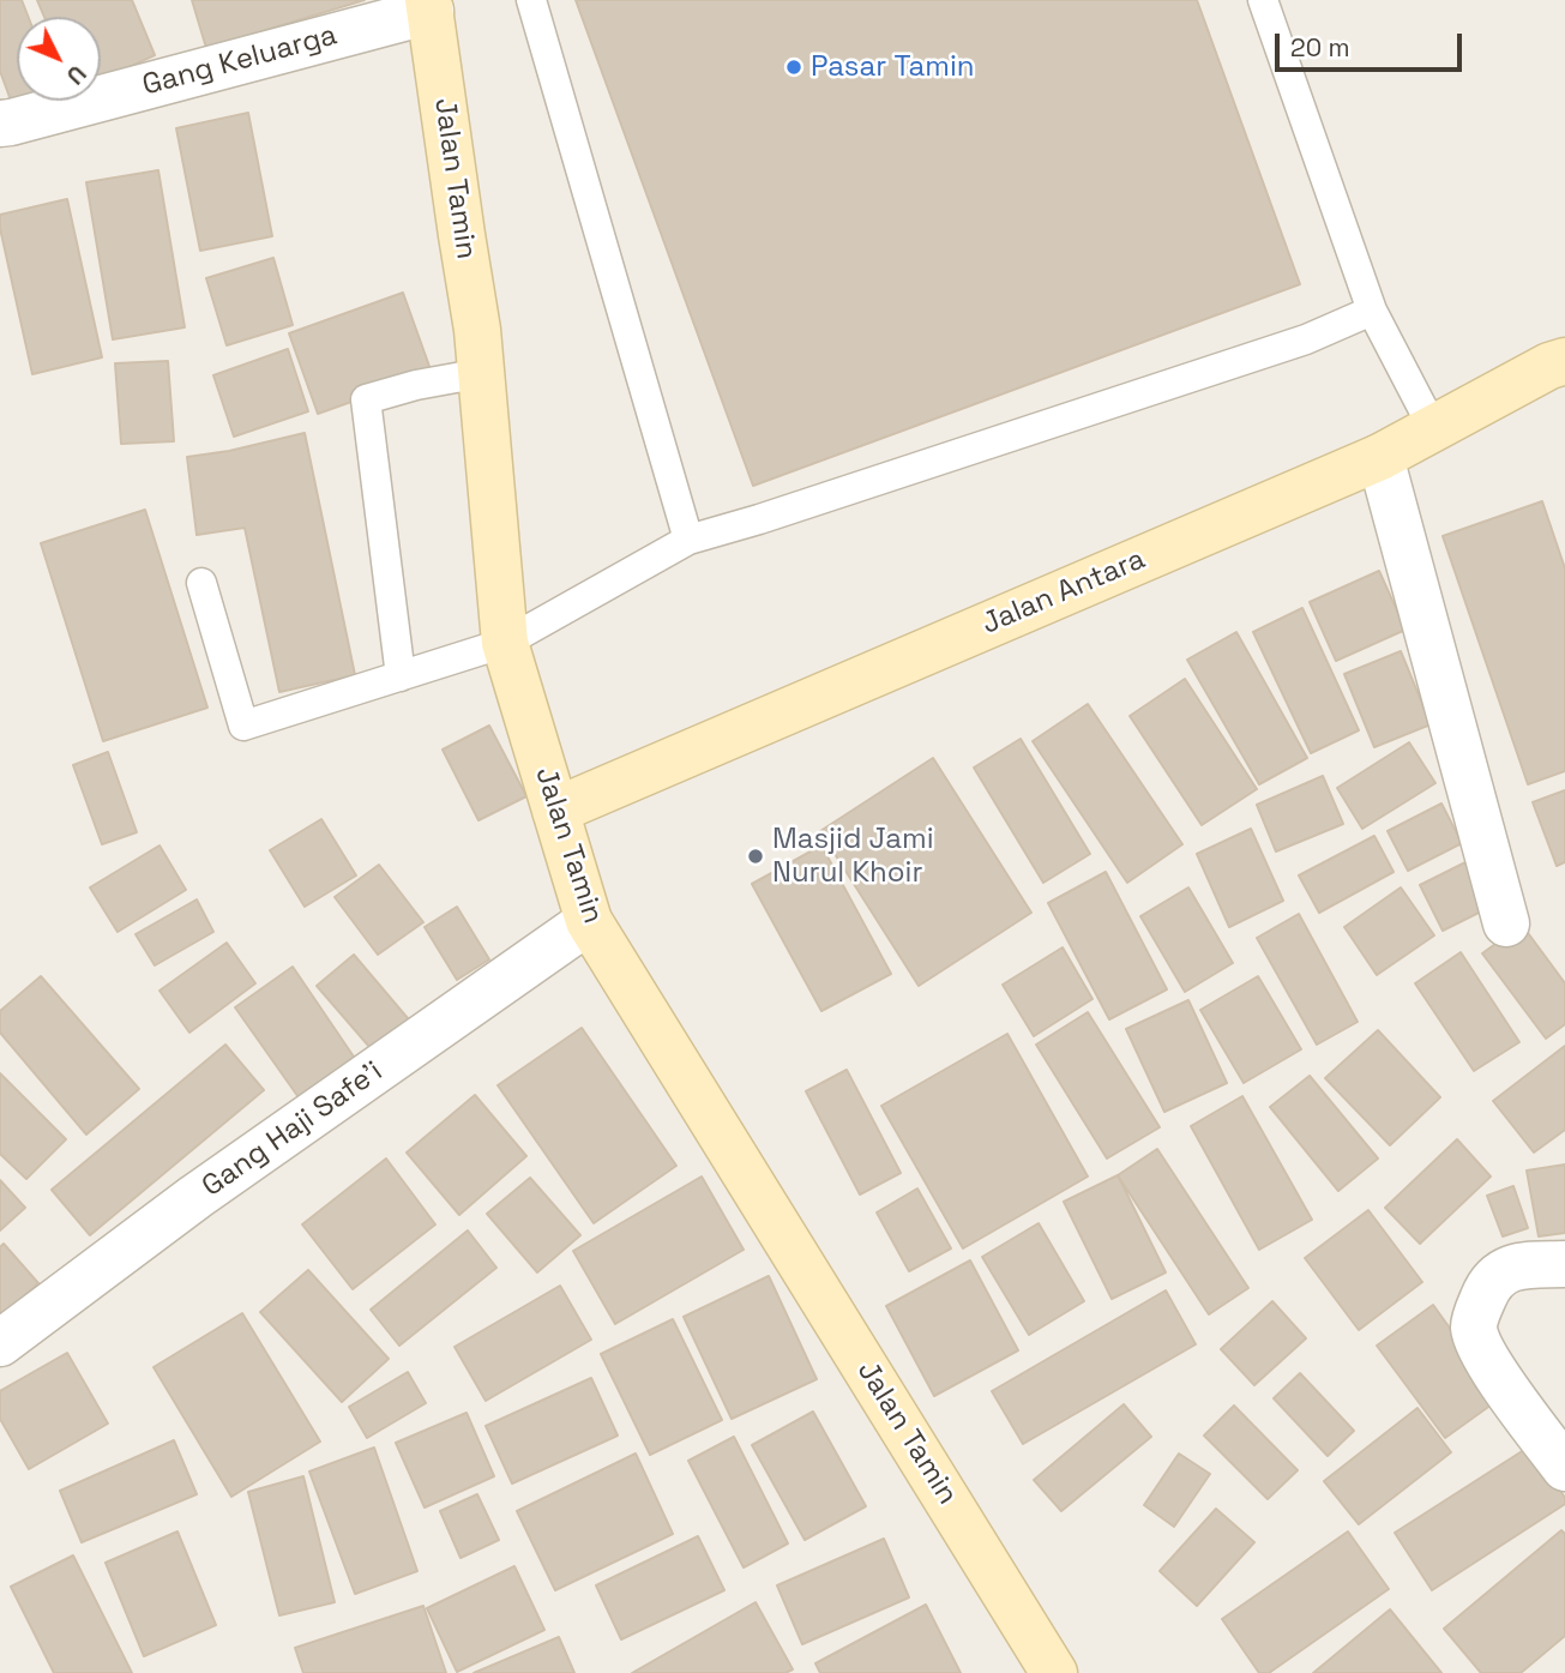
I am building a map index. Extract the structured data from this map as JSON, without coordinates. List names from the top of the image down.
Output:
{
  "streets": {
    "main road": ["Jalan Tamin", "Jalan Antara"],
    "street": ["Gang Keluarga", "Gang Haji Safe'i"]
  },
  "crossings": [
    ["Gang Keluarga", "Jalan Tamin"],
    ["Jalan Tamin", "Jalan Antara"],
    ["Jalan Tamin", "Gang Haji Safe'i"]
  ],
  "places": ["Pasar Tamin", "Masjid Jami Nurul Khoir"],
  "scale_bar": "20 m",
  "north": "bottom right"
}
